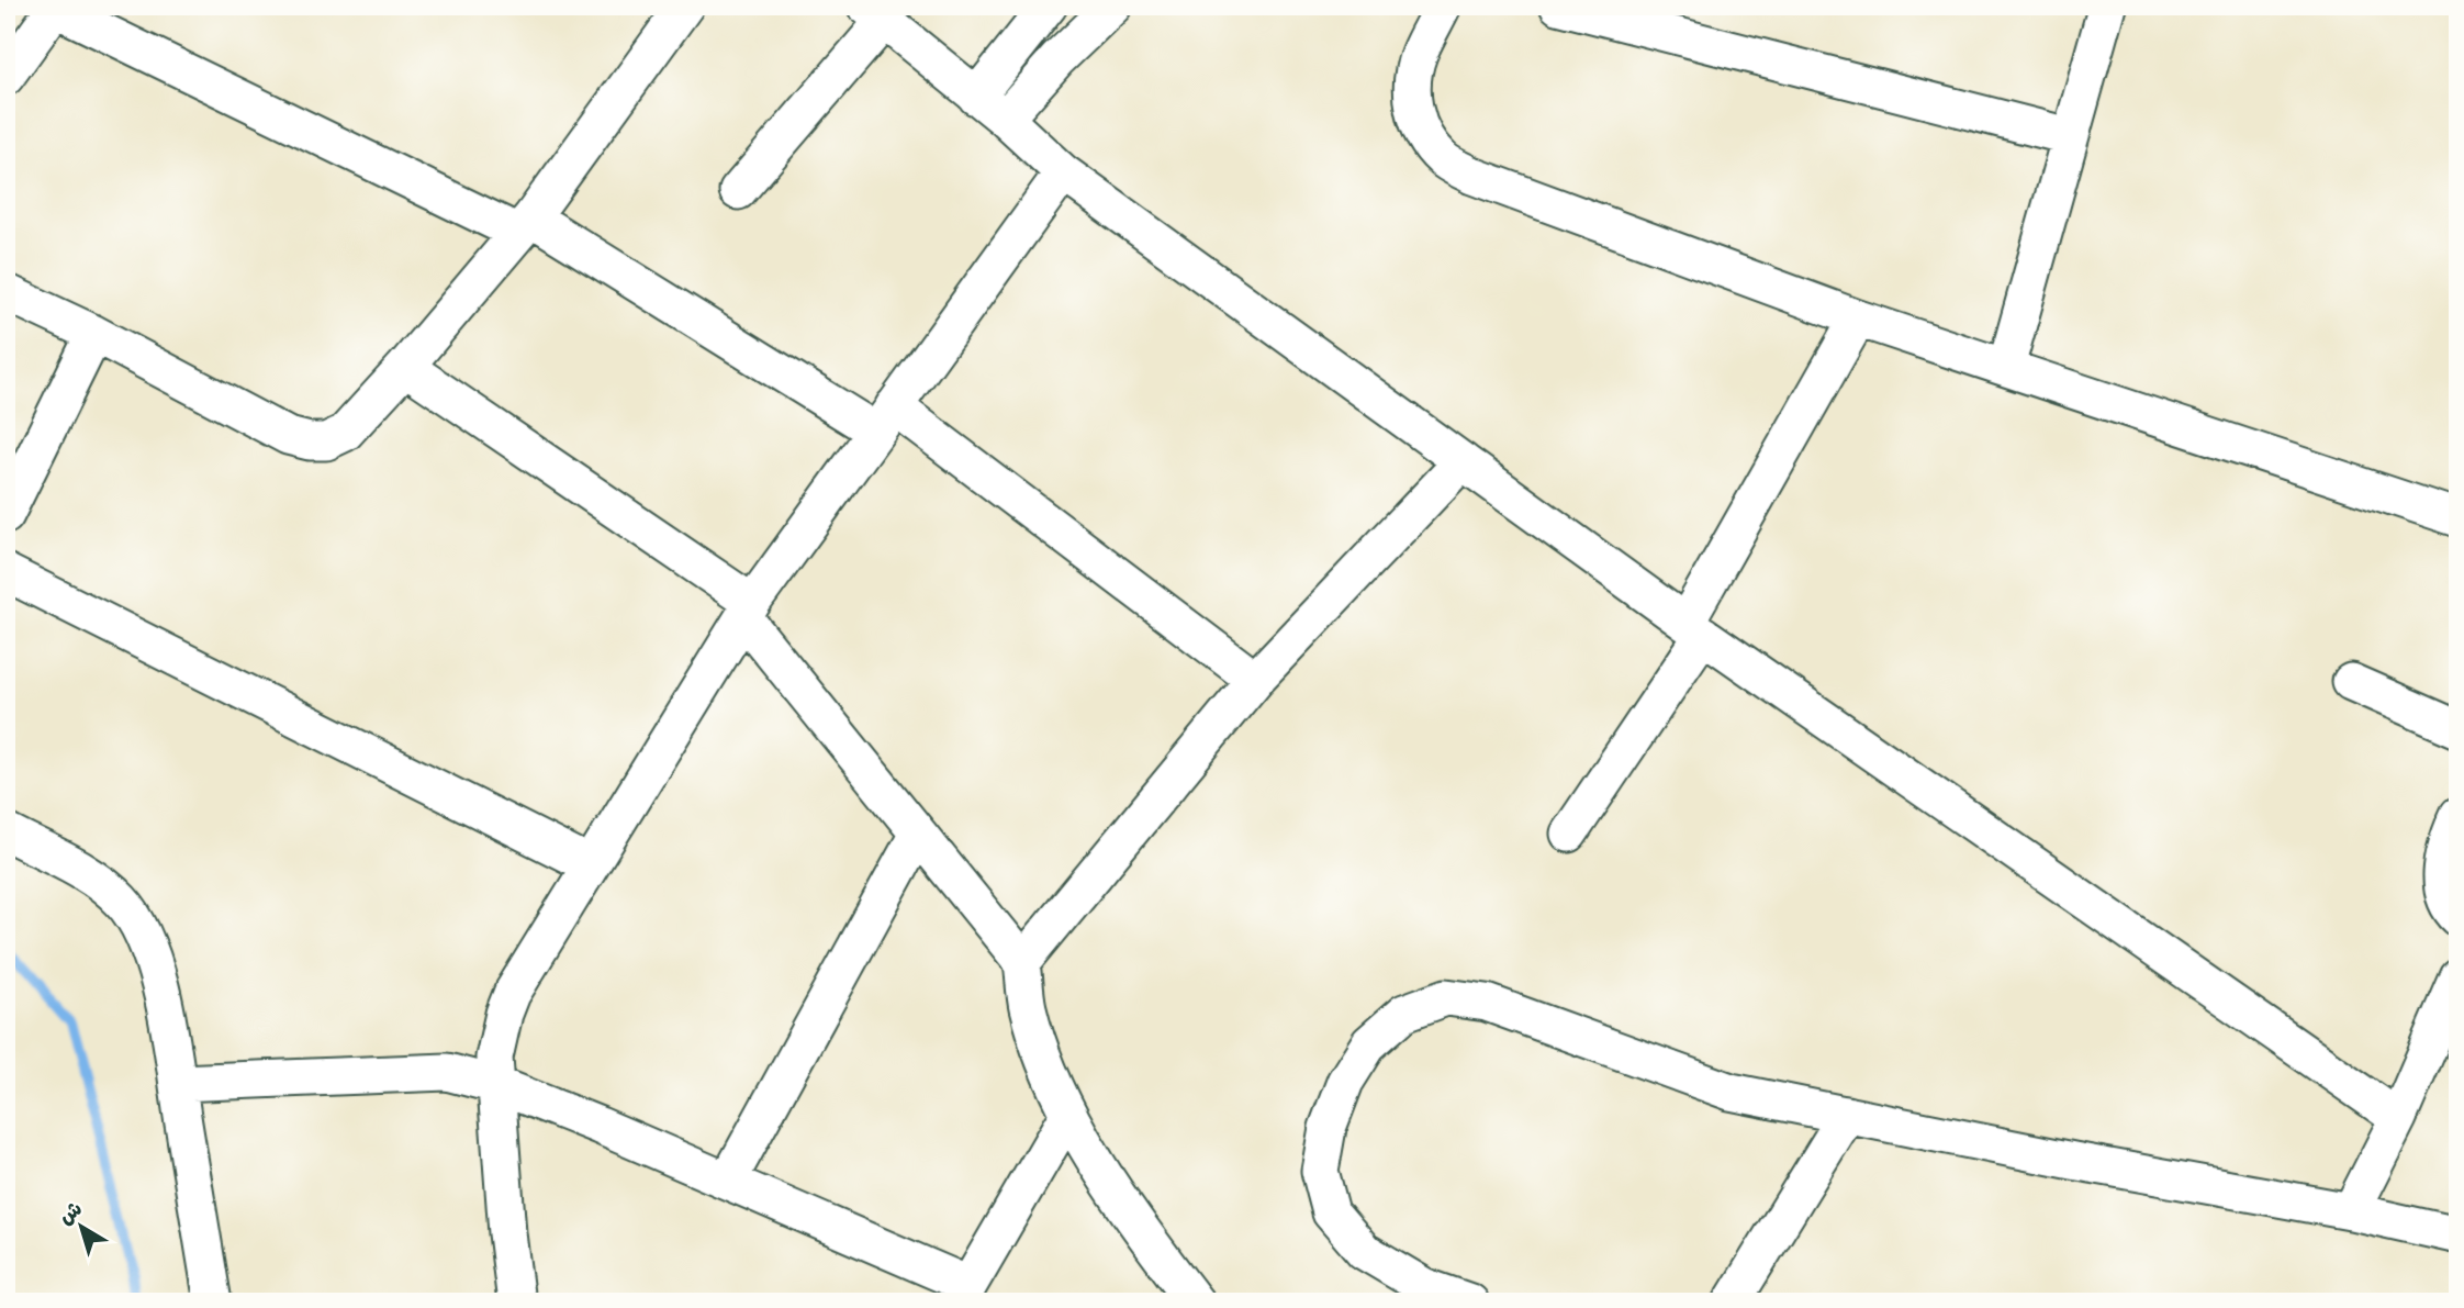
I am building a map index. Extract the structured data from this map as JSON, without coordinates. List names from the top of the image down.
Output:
{
  "north": "top left"
}
